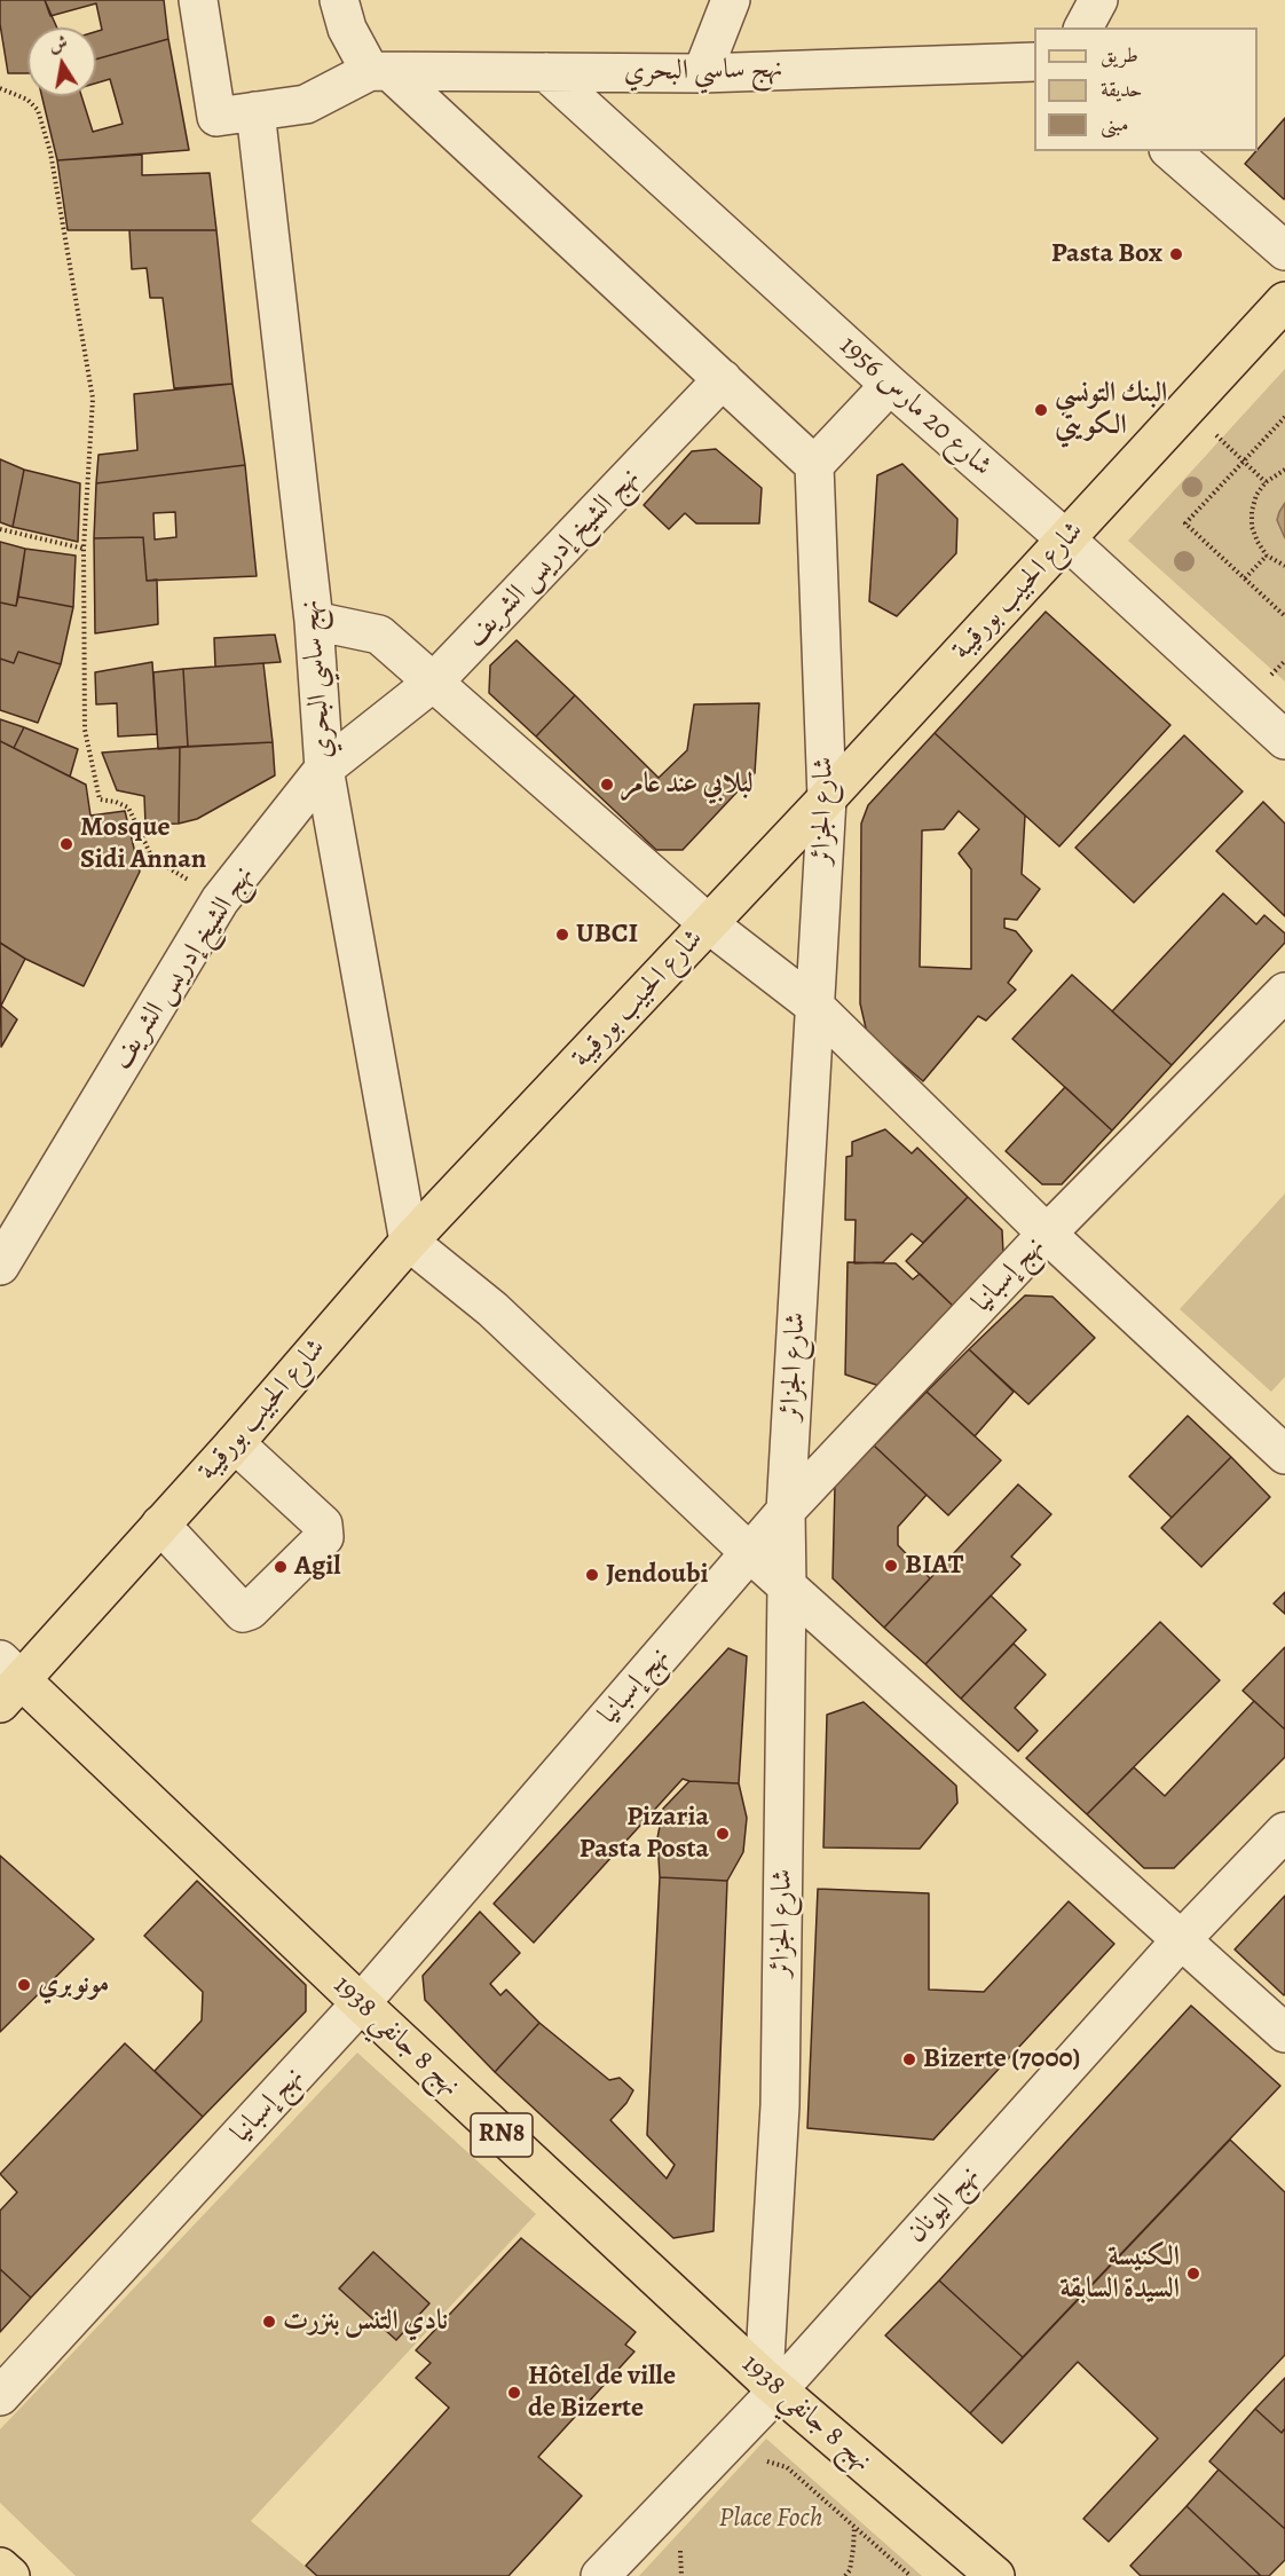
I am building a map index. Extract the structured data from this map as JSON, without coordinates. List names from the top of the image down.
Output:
{
  "streets": {
    "main road": ["شارع الحبيب بورقيبة", "نهج 8 جانفي 1938", "RN8"],
    "street": [
      "نهج ساسي البحري",
      "شارع 20 مارس 1956",
      "نهج الشيخ إدريس الشريف",
      "شارع الجزائر",
      "نهج إسبانيا",
      "نهج اليونان"
    ]
  },
  "crossings": [
    ["نهج ساسي البحري", "شارع 20 مارس 1956"],
    ["نهج ساسي البحري", "نهج الشيخ إدريس الشريف"],
    ["نهج ساسي البحري", "شارع الحبيب بورقيبة"],
    ["شارع 20 مارس 1956", "شارع الحبيب بورقيبة"],
    ["شارع الحبيب بورقيبة", "شارع الجزائر"],
    ["شارع الحبيب بورقيبة", "نهج 8 جانفي 1938"],
    ["شارع الجزائر", "نهج إسبانيا"],
    ["شارع الجزائر", "نهج 8 جانفي 1938"],
    ["شارع الجزائر", "نهج اليونان"],
    ["نهج إسبانيا", "نهج 8 جانفي 1938"],
    ["نهج 8 جانفي 1938", "نهج اليونان"]
  ],
  "parks": ["Place Foch"],
  "places": [
    "Pasta Box",
    "البنك التونسي الكويتي",
    "لبلابي عند عامر",
    "Mosque Sidi Annan",
    "UBCI",
    "BIAT",
    "Agil",
    "Jendoubi",
    "Pizaria Pasta Posta",
    "مونوبري",
    "Bizerte (7000)",
    "الكنيسة السيدة السابقة",
    "نادي التنس بنزرت",
    "Hôtel de ville de Bizerte"
  ],
  "legend": ["طريق", "حديقة", "مبنى"],
  "north": "top"
}
